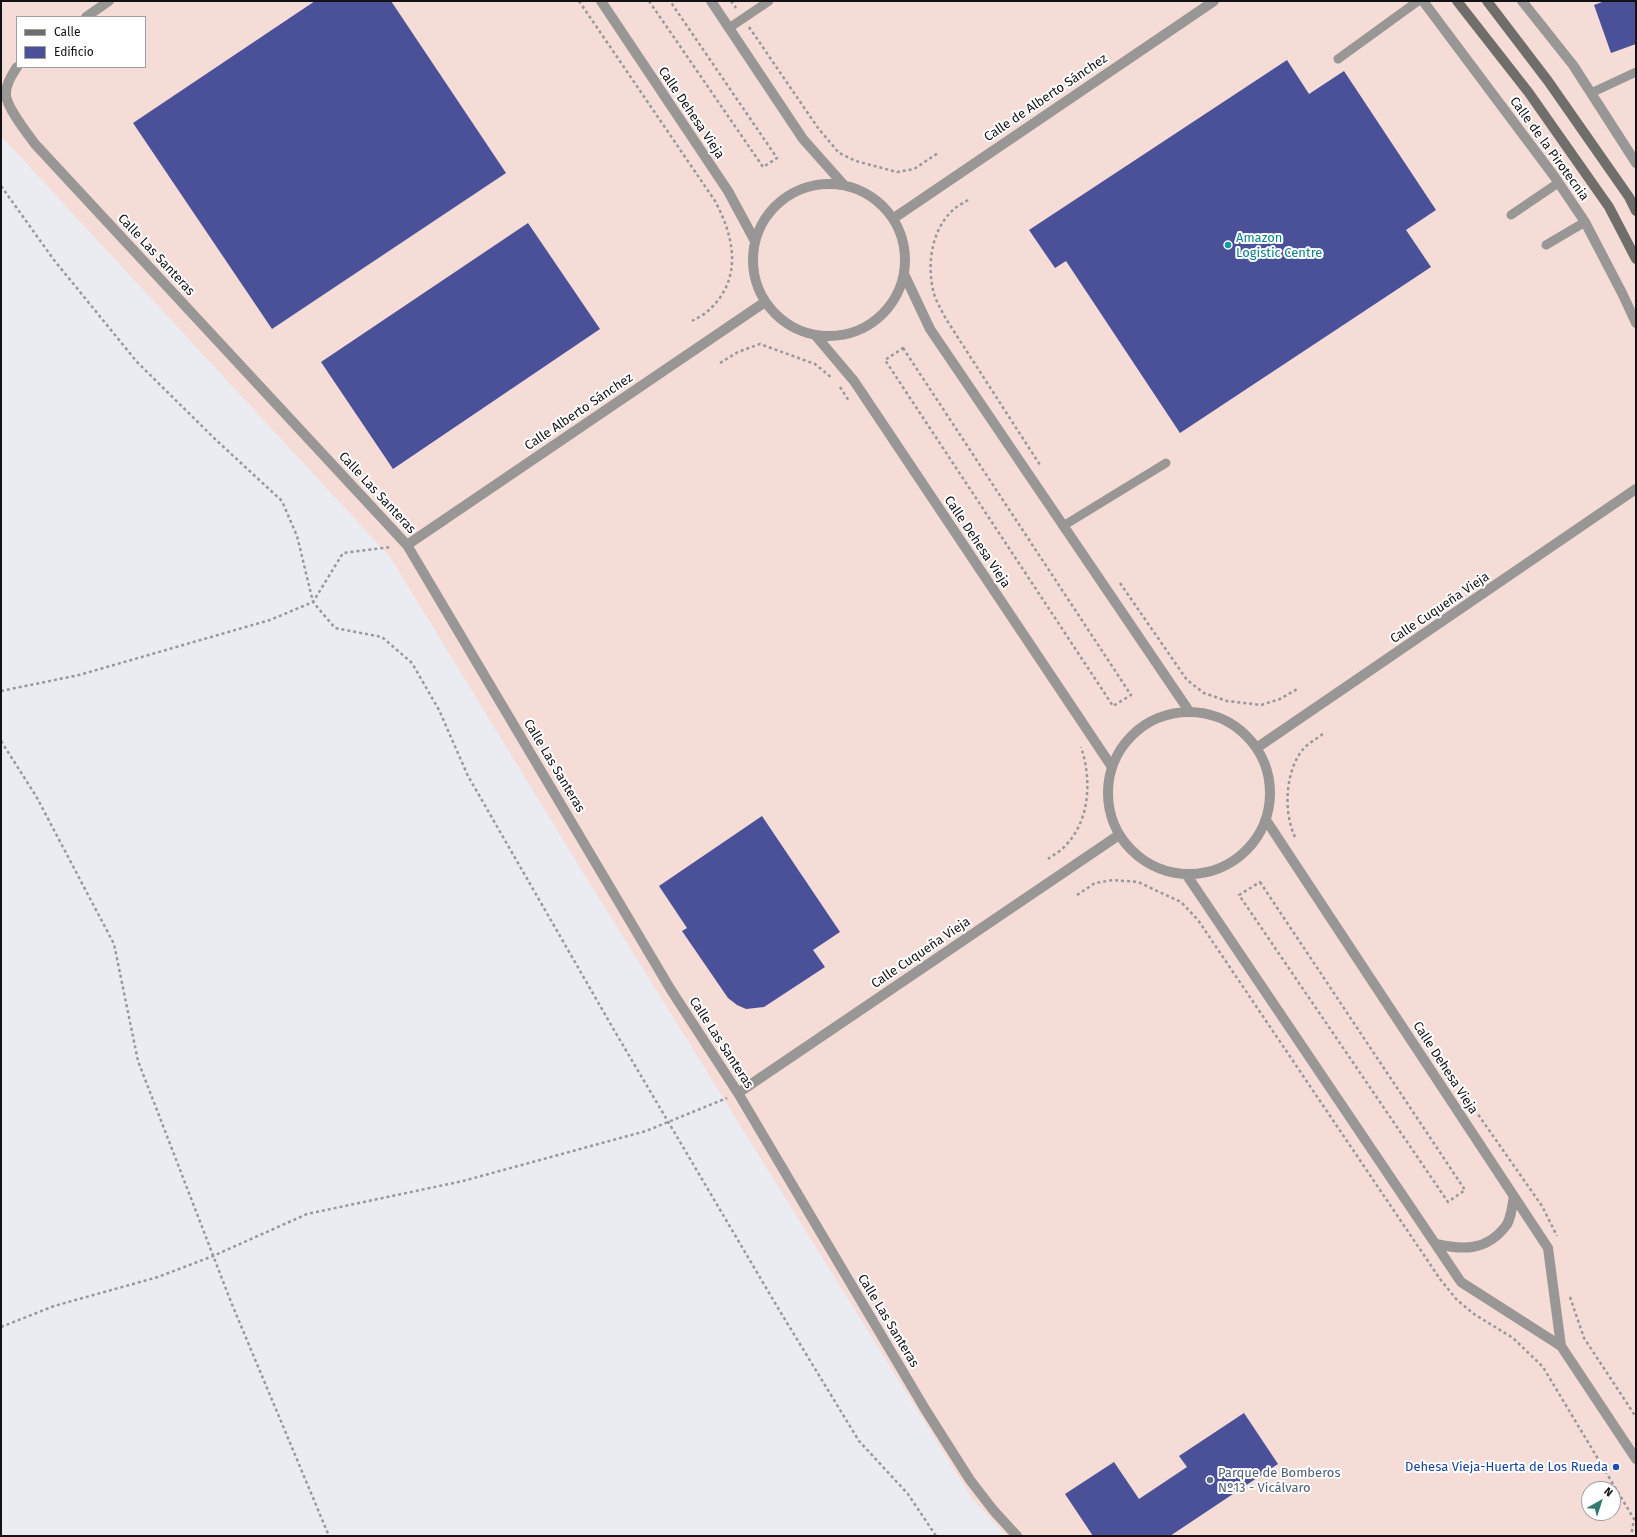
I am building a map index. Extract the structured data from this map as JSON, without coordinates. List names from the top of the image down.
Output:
{
  "streets": {
    "main road": ["Calle de la Pirotecnia"],
    "street": [
      "Calle de Alberto Sánchez",
      "Calle Dehesa Vieja",
      "Calle Las Santeras",
      "Calle Alberto Sánchez",
      "Calle Cuqueña Vieja"
    ]
  },
  "crossings": [
    ["Calle Las Santeras", "Calle Alberto Sánchez"],
    ["Calle Las Santeras", "Calle Cuqueña Vieja"]
  ],
  "places": ["Amazon Logistic Centre", "Dehesa Vieja-Huerta de Los Rueda", "Parque de Bomberos Nº13 - Vicálvaro"],
  "legend": ["Calle", "Edificio"],
  "north": "top right"
}
